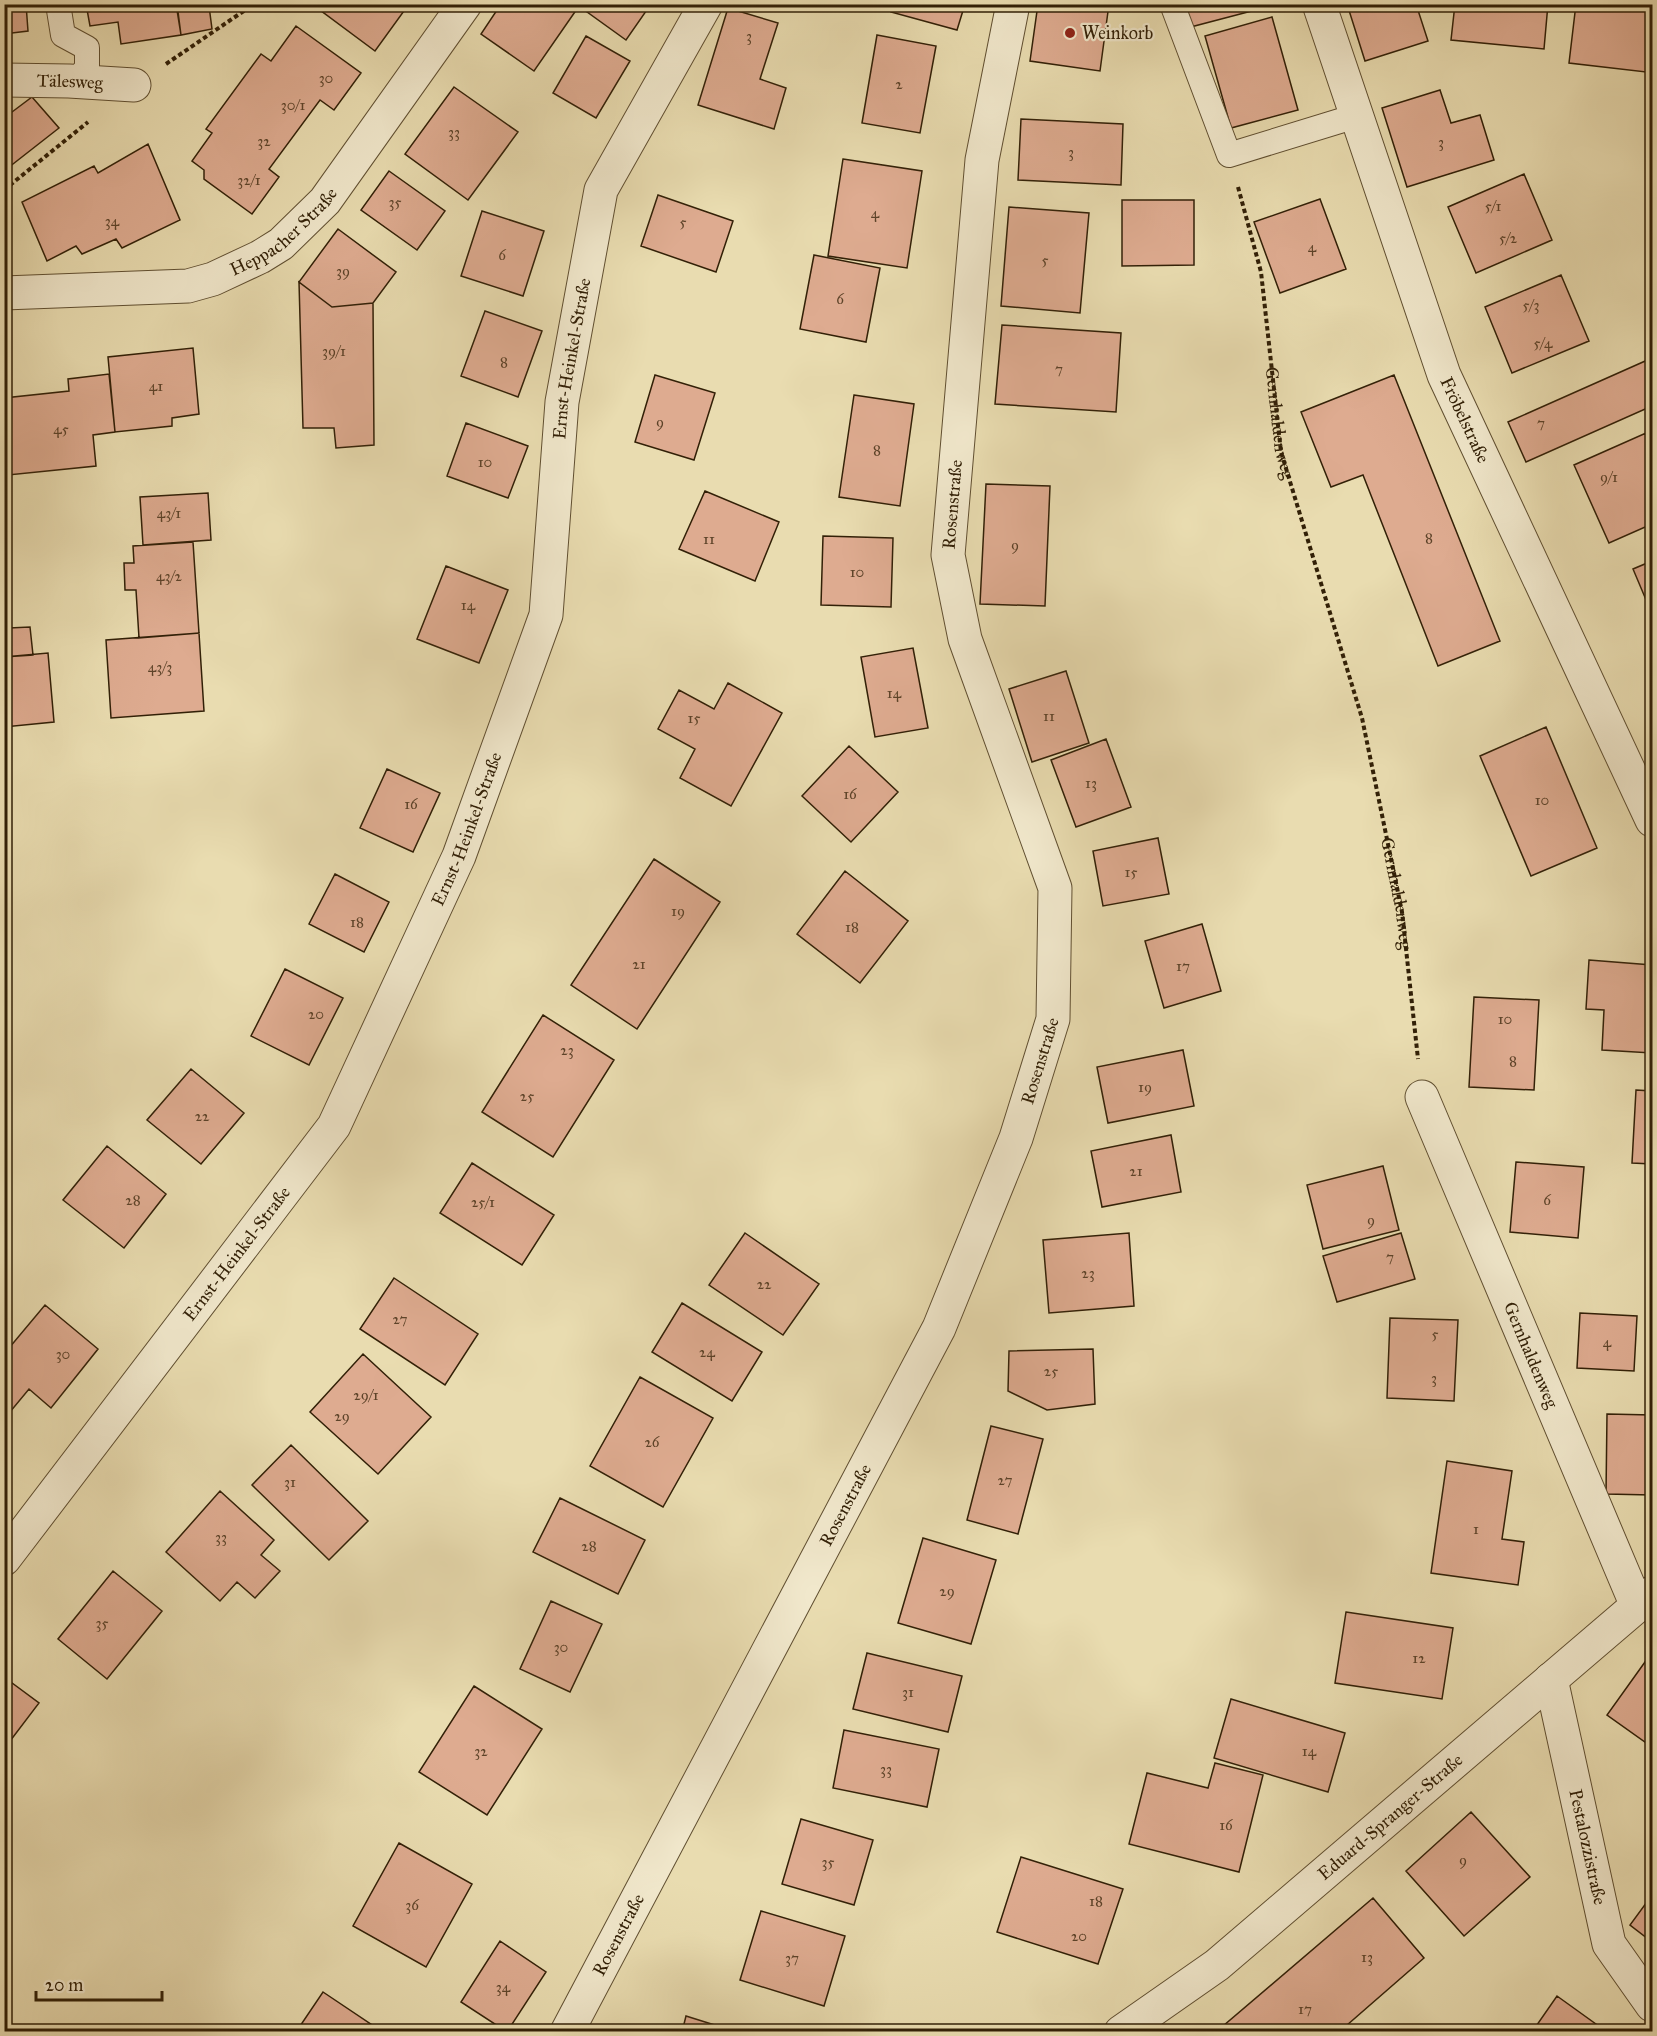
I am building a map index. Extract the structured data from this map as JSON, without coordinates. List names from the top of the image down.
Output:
{
  "streets": {
    "street": [
      "Tälesweg",
      "Heppacher Straße",
      "Ernst-Heinkel-Straße",
      "Fröbelstraße",
      "Gernhaldenweg",
      "Rosenstraße",
      "Eduard-Spranger-Straße",
      "Pestalozzistraße"
    ]
  },
  "crossings": [
    ["Gernhaldenweg", "Eduard-Spranger-Straße"],
    ["Eduard-Spranger-Straße", "Pestalozzistraße"]
  ],
  "places": ["Weinkorb"],
  "house_numbers": [
    "3",
    "30",
    "2",
    "30/1",
    "33",
    "32",
    "3",
    "3",
    "32/1",
    "35",
    "5/1",
    "4",
    "34",
    "5",
    "5/2",
    "4",
    "6",
    "5",
    "39",
    "6",
    "5/3",
    "5/4",
    "39/1",
    "8",
    "7",
    "41",
    "9",
    "7",
    "45",
    "8",
    "10",
    "9/1",
    "43/1",
    "8",
    "11",
    "9",
    "10",
    "43/2",
    "14",
    "43/3",
    "14",
    "11",
    "15",
    "13",
    "16",
    "10",
    "16",
    "15",
    "19",
    "18",
    "18",
    "21",
    "17",
    "20",
    "10",
    "23",
    "8",
    "19",
    "25",
    "22",
    "21",
    "28",
    "6",
    "25/1",
    "9",
    "7",
    "23",
    "22",
    "27",
    "5",
    "4",
    "24",
    "30",
    "25",
    "3",
    "29/1",
    "29",
    "26",
    "27",
    "31",
    "1",
    "33",
    "28",
    "29",
    "35",
    "30",
    "12",
    "31",
    "32",
    "14",
    "33",
    "16",
    "9",
    "35",
    "18",
    "36",
    "20",
    "13",
    "37",
    "34",
    "17"
  ],
  "scale_bar": "20 m"
}
